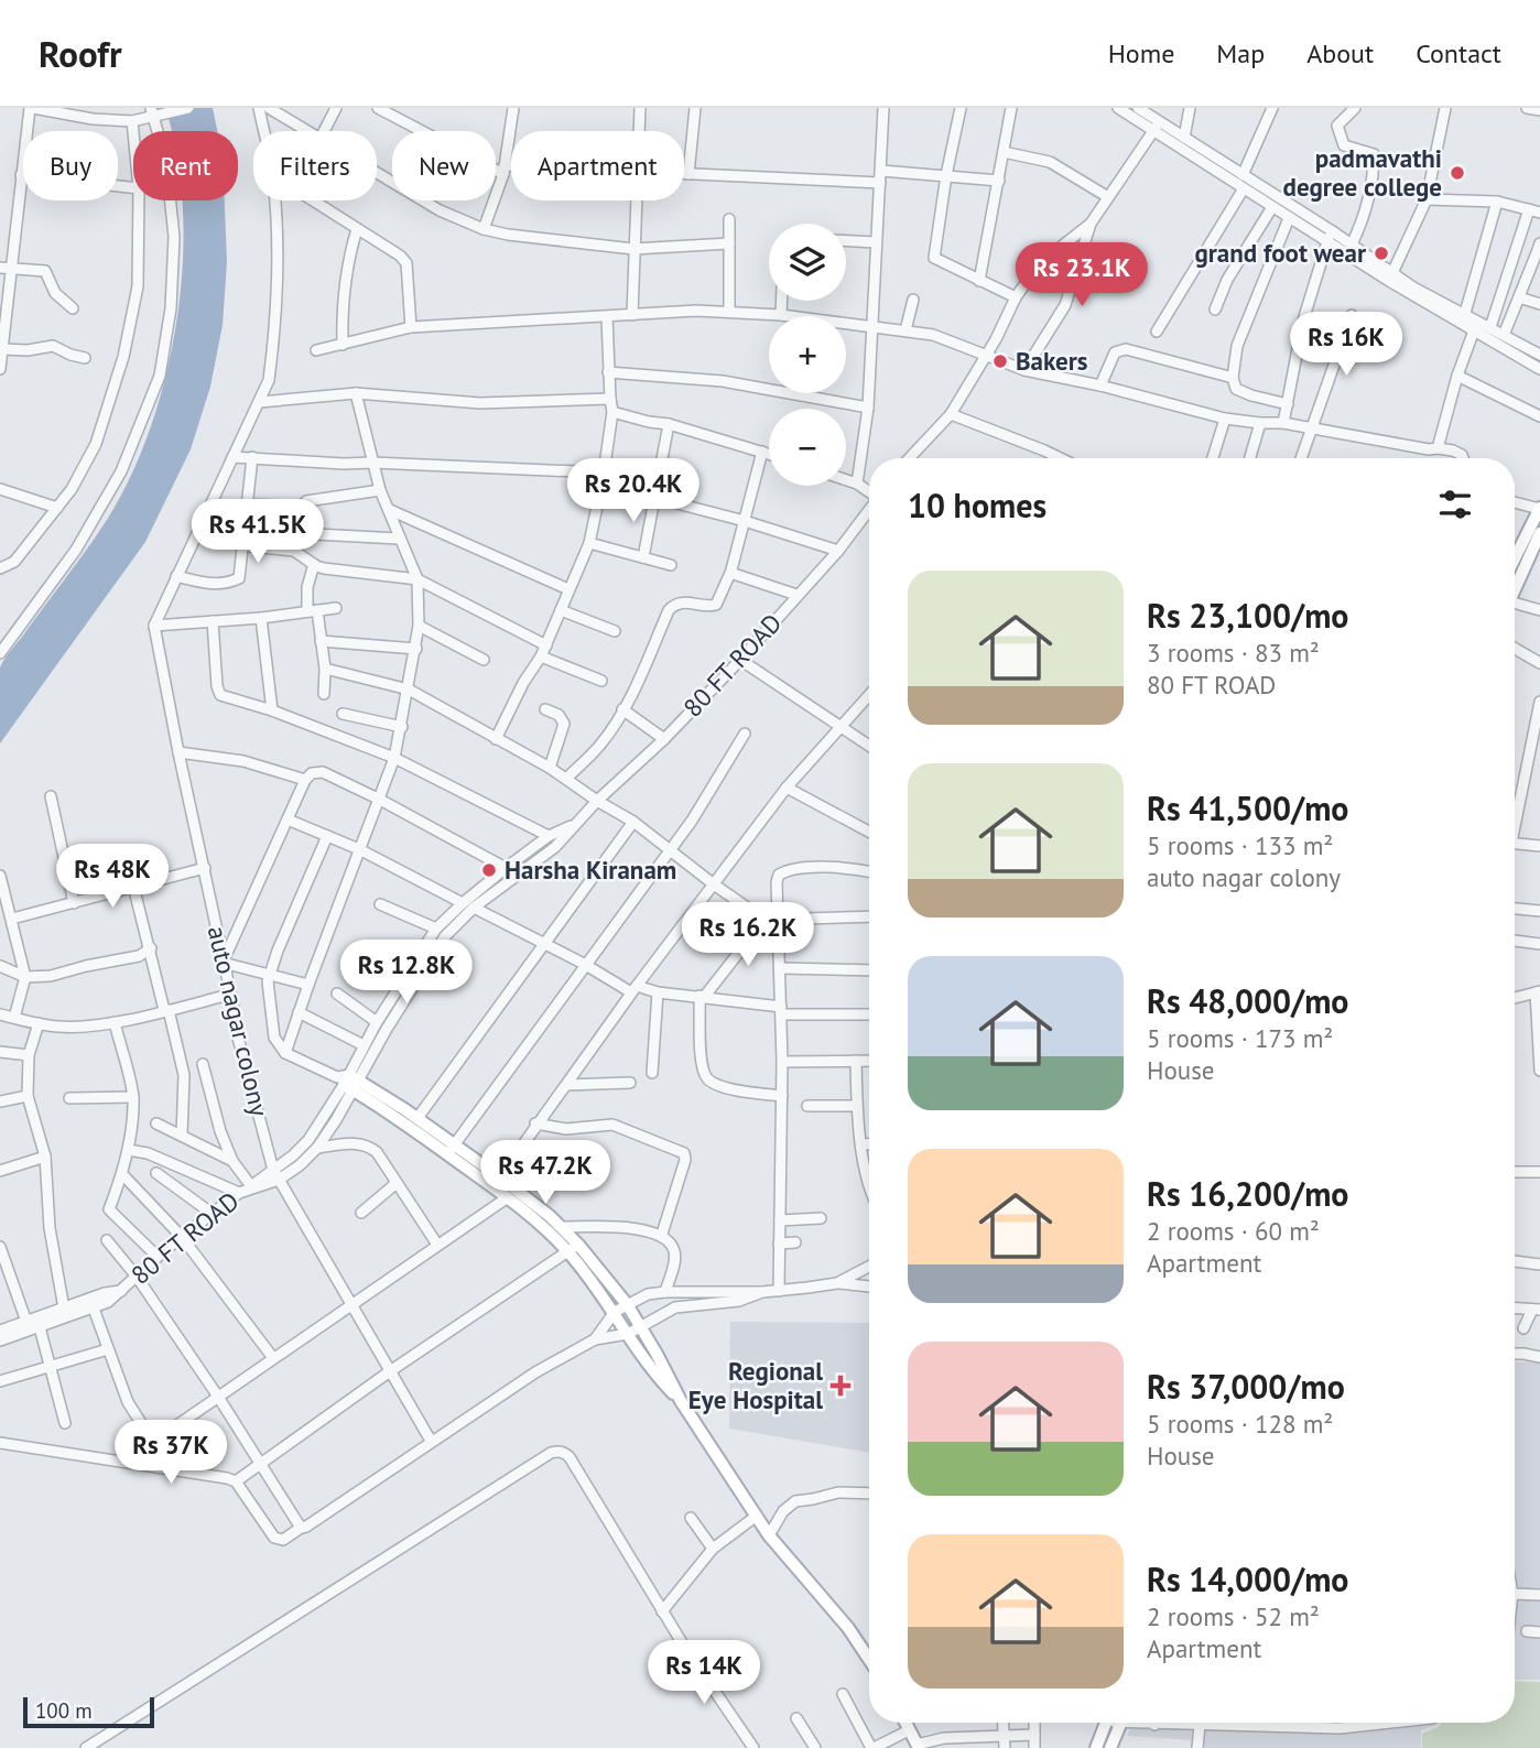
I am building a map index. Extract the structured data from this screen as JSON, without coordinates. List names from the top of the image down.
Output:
{
  "streets": {
    "street": ["80 FT ROAD", "auto nagar colony"]
  },
  "crossings": [
    ["80 FT ROAD", "auto nagar colony"]
  ],
  "places": {
    "other": [
      "padmavathi degree college",
      "grand foot wear",
      "Bakers",
      "Harsha Kiranam"
    ],
    "health": ["Regional Eye Hospital"]
  },
  "scale_bar": "100 m",
  "page": {
    "header": "Roofr",
    "nav": [
      "Home",
      "Map",
      "About",
      "Contact"
    ],
    "chip": [
      "Buy",
      "Rent",
      "Filters",
      "New",
      "Apartment"
    ],
    "map_buttons": ["+", "−"],
    "price": [
      "Rs 23.1K",
      "Rs 16K",
      "Rs 20.4K",
      "Rs 41.5K",
      "Rs 48K",
      "Rs 16.2K",
      "Rs 12.8K",
      "Rs 47.2K",
      "Rs 37K",
      "Rs 14K"
    ],
    "heading": "10 homes",
    "list": [
      {
        "name": "Rs 23,100/mo",
        "note": "3 rooms · 83 m² · 80 FT ROAD"
      },
      {
        "name": "Rs 41,500/mo",
        "note": "5 rooms · 133 m² · auto nagar colony"
      },
      {
        "name": "Rs 48,000/mo",
        "note": "5 rooms · 173 m² · House"
      },
      {
        "name": "Rs 16,200/mo",
        "note": "2 rooms · 60 m² · Apartment"
      },
      {
        "name": "Rs 37,000/mo",
        "note": "5 rooms · 128 m² · House"
      },
      {
        "name": "Rs 14,000/mo",
        "note": "2 rooms · 52 m² · Apartment"
      }
    ],
    "scale": "100 m"
  }
}
